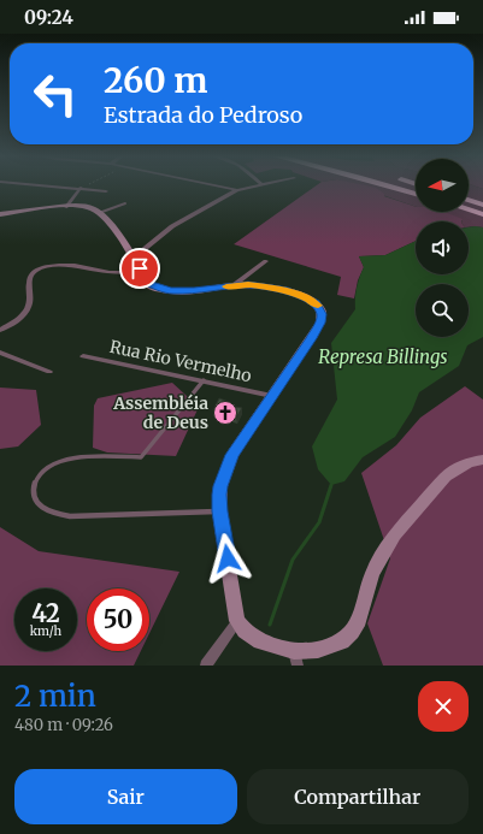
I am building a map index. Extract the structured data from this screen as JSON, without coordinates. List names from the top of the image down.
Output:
{
  "streets": {
    "street": ["Rua Rio Vermelho"]
  },
  "water": ["Represa Billings"],
  "places": {
    "church": ["Assembléia de Deus"]
  },
  "north": "left",
  "page": {
    "status": "09:24",
    "turn": ["260 m", "Estrada do Pedroso"],
    "speed": "42 km/h",
    "limit": "50",
    "heading": ["2 min", "480 m · 09:26"],
    "buttons": ["Sair", "Compartilhar"]
  }
}
